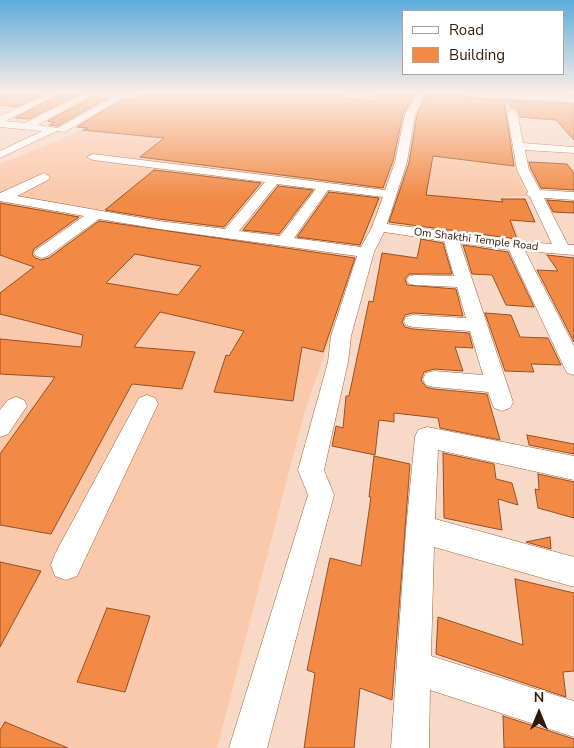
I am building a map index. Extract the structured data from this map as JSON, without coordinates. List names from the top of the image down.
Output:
{
  "streets": {
    "street": ["Om Shakthi Temple Road"]
  },
  "legend": ["Road", "Building"],
  "north": "top"
}
